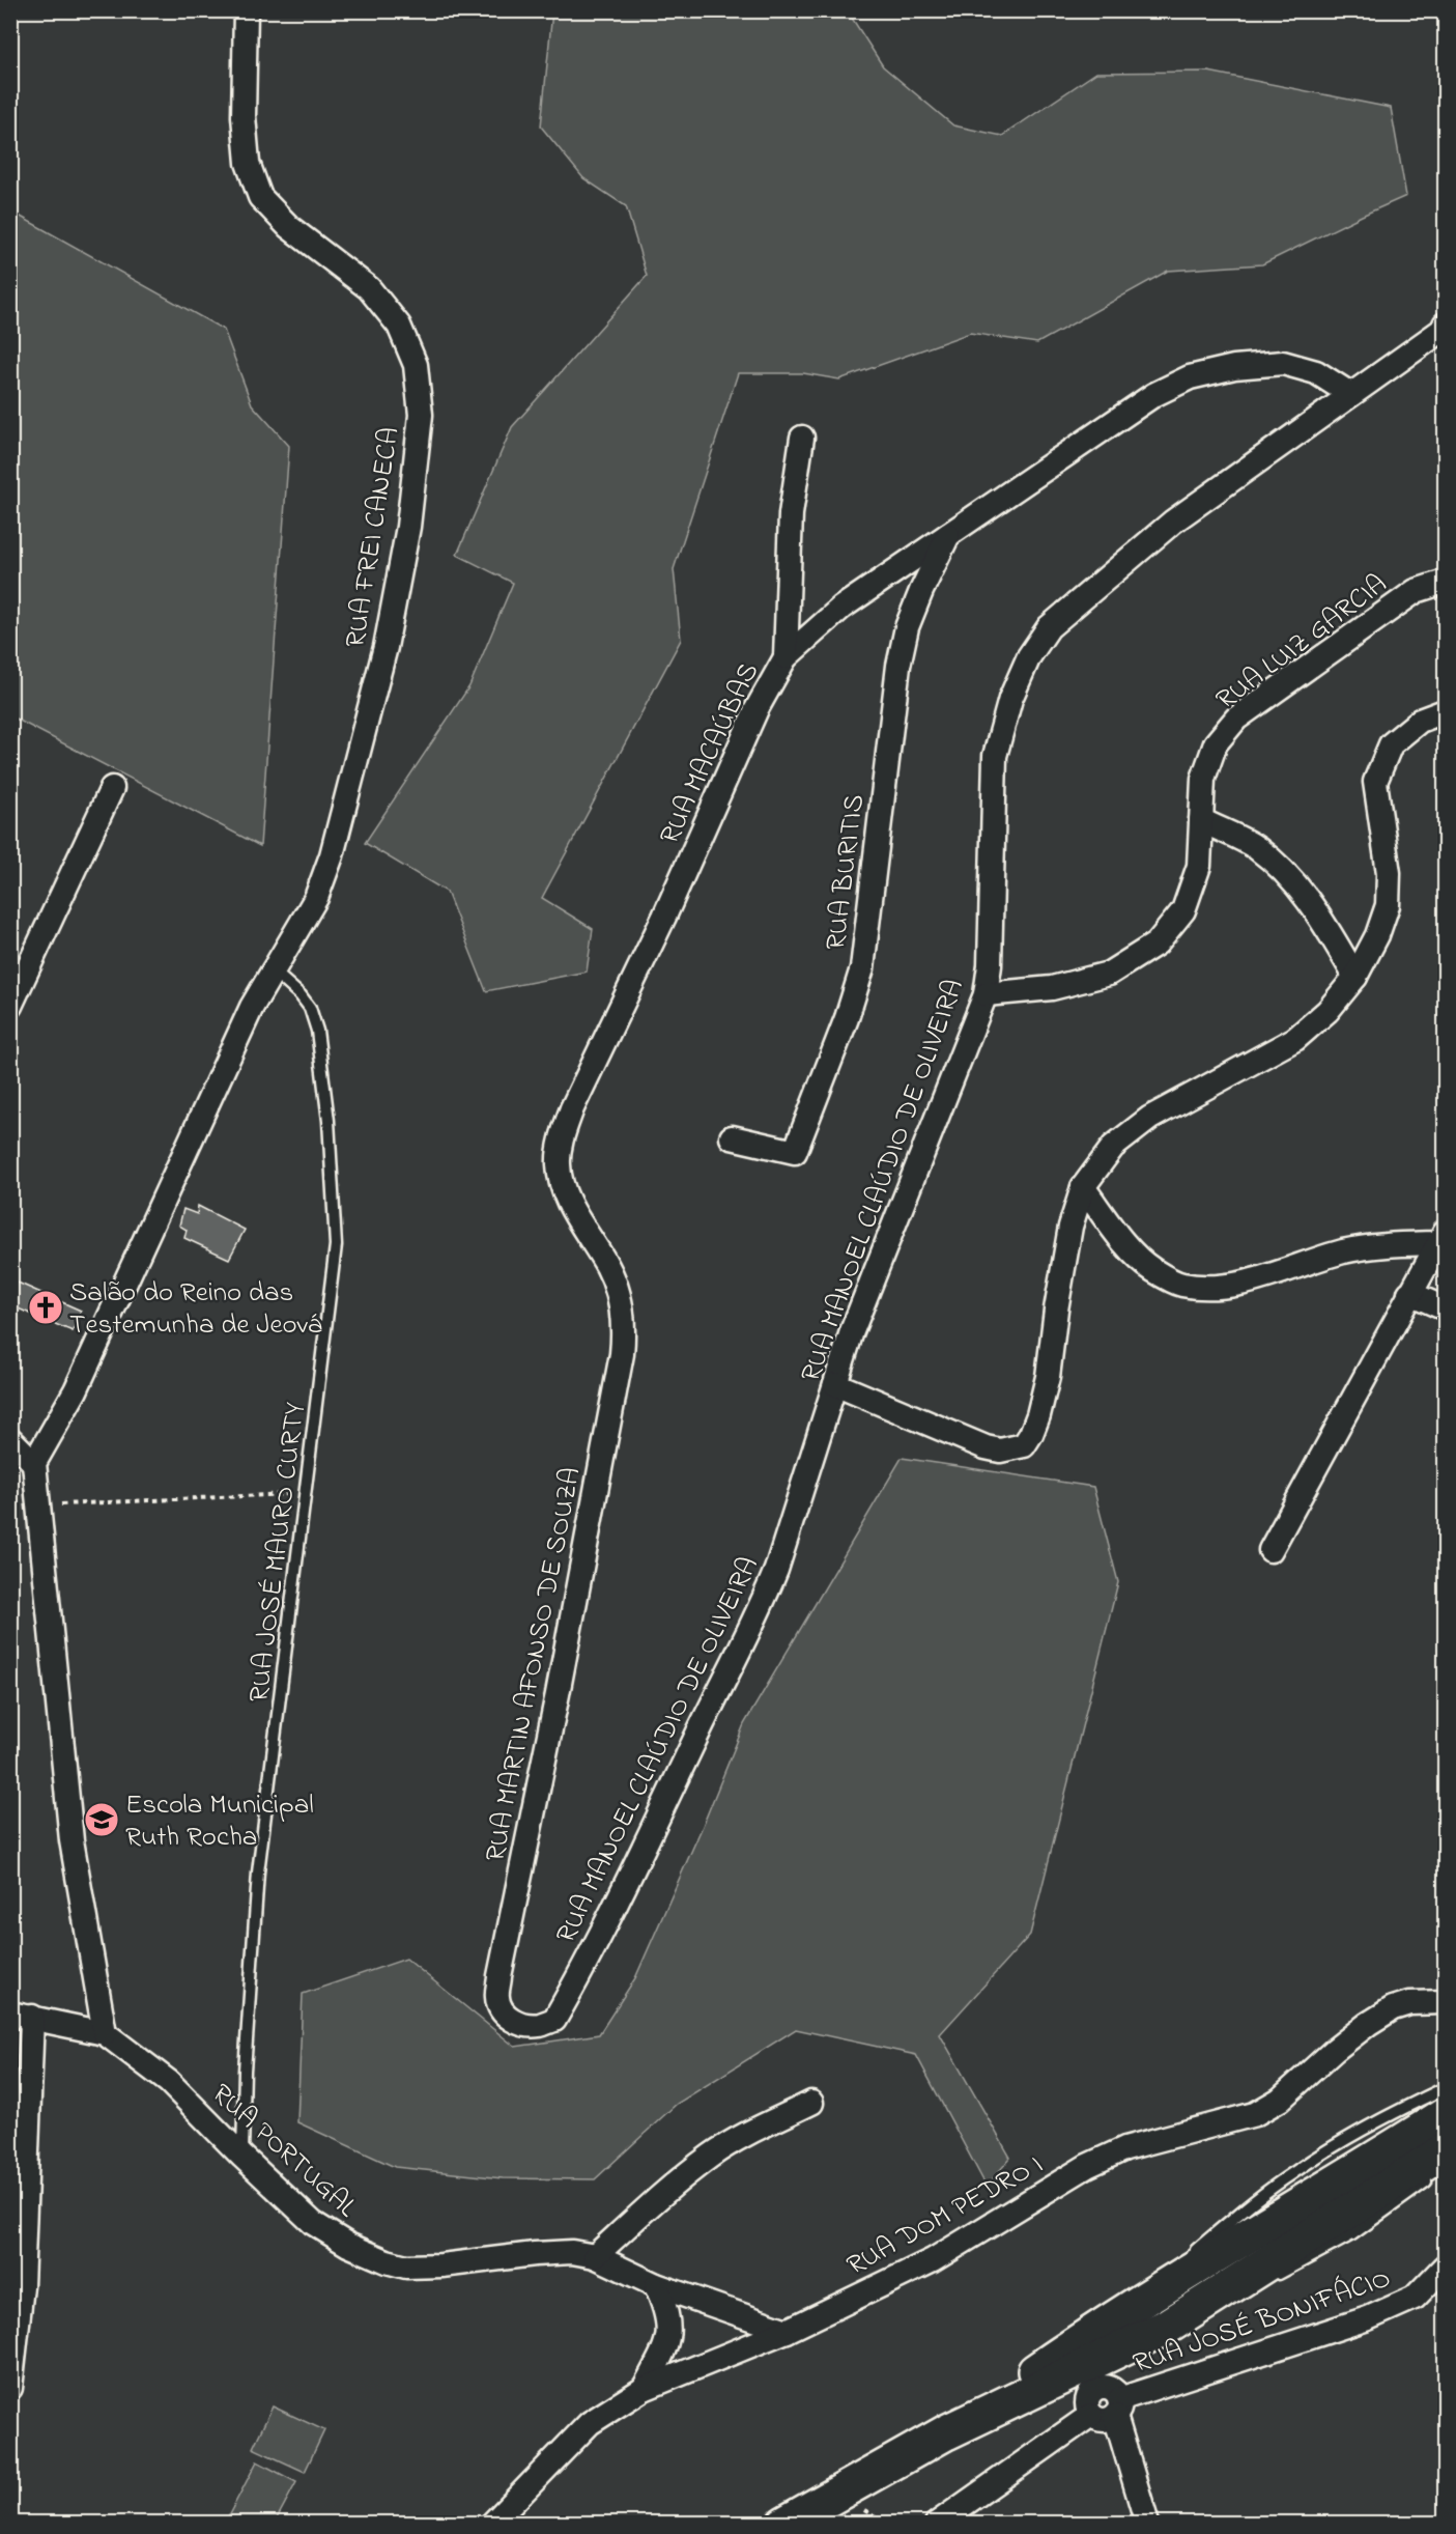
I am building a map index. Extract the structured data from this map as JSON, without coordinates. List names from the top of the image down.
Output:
{
  "streets": {
    "street": [
      "RUA FREI CANECA",
      "RUA LUIZ GARCIA",
      "RUA MACAÚBAS",
      "RUA BURITIS",
      "RUA MANOEL CLAÚDIO DE OLIVEIRA",
      "RUA MARTIN AFONSO DE SOUZA",
      "RUA PORTUGAL",
      "RUA DOM PEDRO I",
      "RUA JOSÉ BONIFÁCIO"
    ],
    "lane": ["RUA JOSÉ MAURO CURTY"]
  },
  "crossings": [
    ["RUA FREI CANECA", "RUA JOSÉ MAURO CURTY"],
    ["RUA LUIZ GARCIA", "RUA MANOEL CLAÚDIO DE OLIVEIRA"],
    ["RUA MACAÚBAS", "RUA BURITIS"],
    ["RUA MACAÚBAS", "RUA MANOEL CLAÚDIO DE OLIVEIRA"],
    ["RUA MACAÚBAS", "RUA MARTIN AFONSO DE SOUZA"],
    ["RUA MANOEL CLAÚDIO DE OLIVEIRA", "RUA MARTIN AFONSO DE SOUZA"],
    ["RUA JOSÉ MAURO CURTY", "RUA PORTUGAL"],
    ["RUA PORTUGAL", "RUA DOM PEDRO I"]
  ],
  "places": {
    "church": ["Salão do Reino das Testemunha de Jeová"],
    "school or university": ["Escola Municipal Ruth Rocha"]
  }
}
